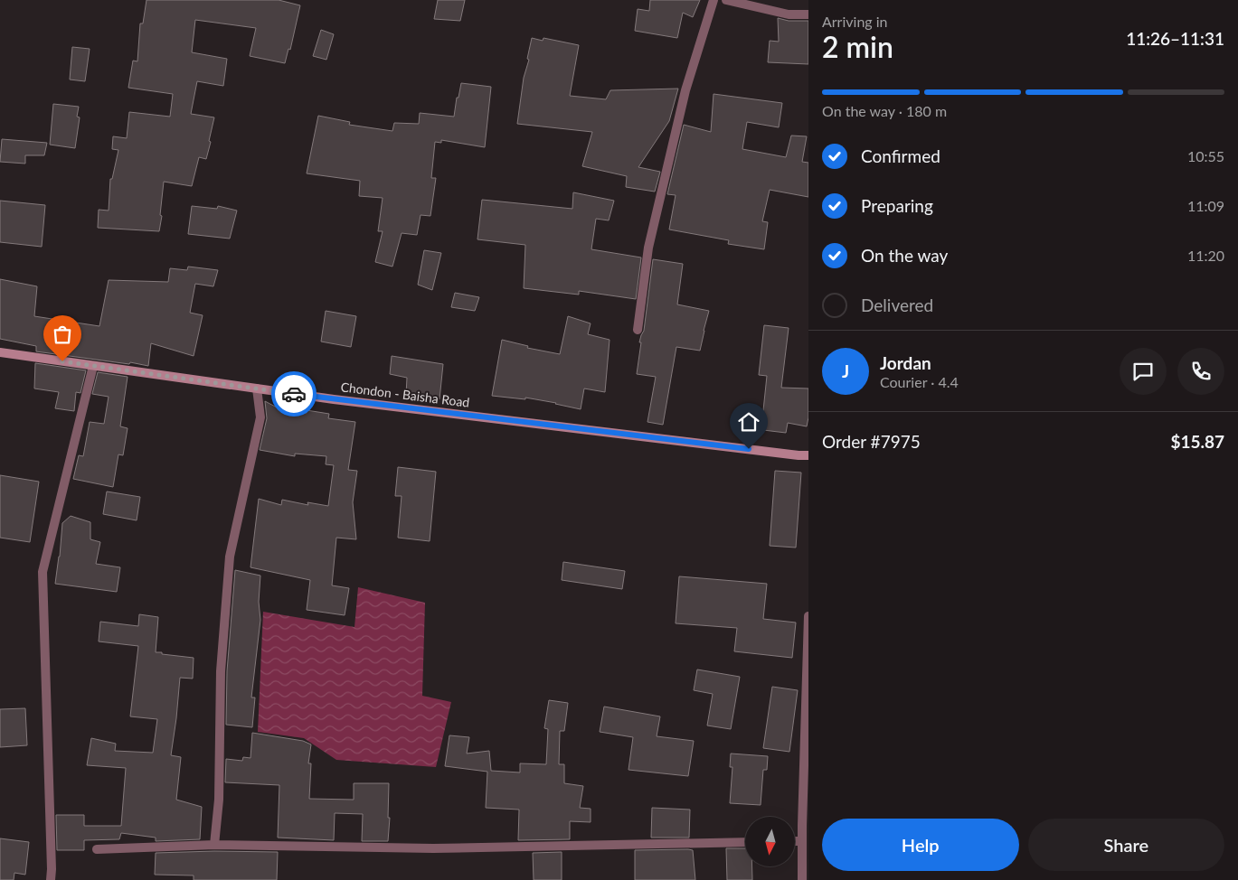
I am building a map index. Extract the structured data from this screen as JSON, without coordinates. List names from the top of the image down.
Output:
{
  "streets": {
    "main road": ["Chondon - Baisha Road"]
  },
  "north": "bottom",
  "page": {
    "heading": ["2 min", "Arriving in", "11:26–11:31"],
    "panel": [
      "Jordan",
      "Courier · 4.4",
      "Order #7975",
      "$15.87"
    ],
    "bar": "On the way · 180 m",
    "list": [
      ["Confirmed", "10:55"],
      ["Preparing", "11:09"],
      ["On the way", "11:20"],
      "Delivered"
    ],
    "round": "J",
    "buttons": ["Help", "Share"]
  }
}
